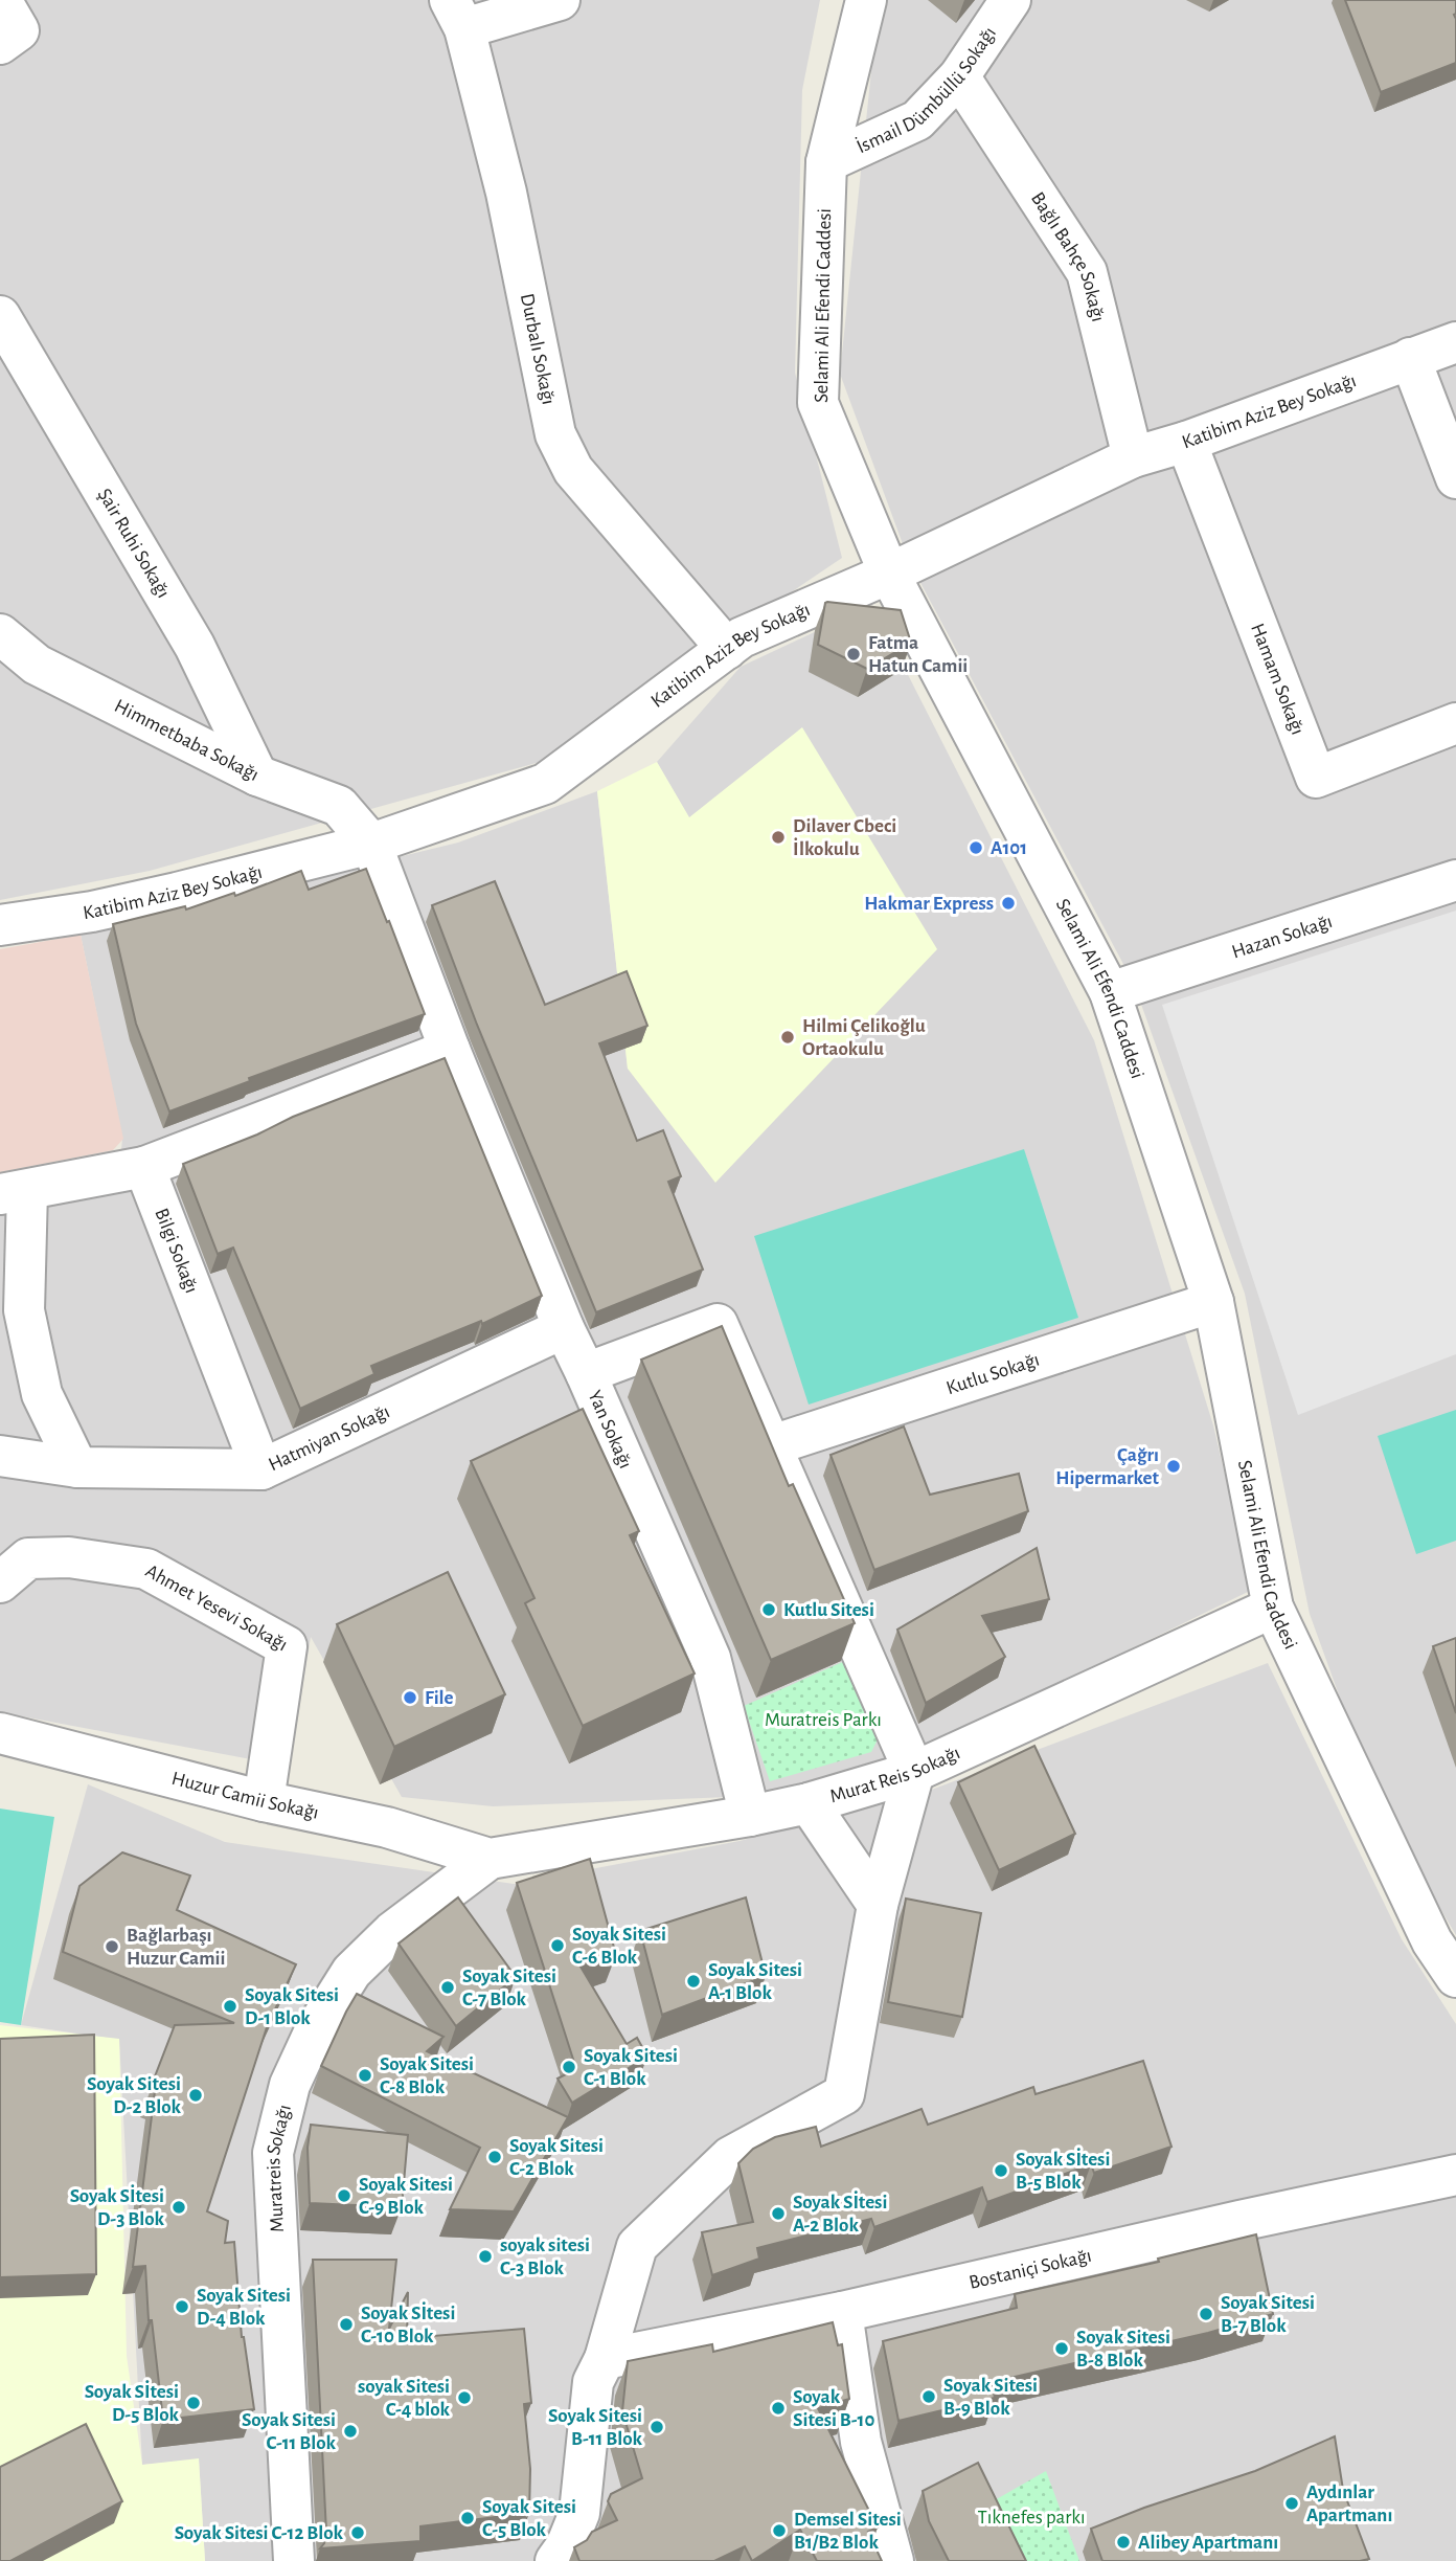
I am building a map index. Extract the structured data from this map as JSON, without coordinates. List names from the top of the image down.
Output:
{
  "streets": {
    "street": [
      "İsmail Dümbüllü Sokağı",
      "Bağlı Bahçe Sokağı",
      "Selami Ali Efendi Caddesi",
      "Durbalı Sokağı",
      "Katibim Aziz Bey Sokağı",
      "Şair Ruhi Sokağı",
      "Hamam Sokağı",
      "Himmetbaba Sokağı",
      "Hazan Sokağı",
      "Bilgi Sokağı",
      "Kutlu Sokağı",
      "Yan Sokağı",
      "Hatmiyan Sokağı",
      "Ahmet Yesevi Sokağı",
      "Murat Reis Sokağı",
      "Huzur Camii Sokağı",
      "Muratreis Sokağı",
      "Bostaniçi Sokağı"
    ]
  },
  "crossings": [
    ["İsmail Dümbüllü Sokağı", "Bağlı Bahçe Sokağı"],
    ["İsmail Dümbüllü Sokağı", "Selami Ali Efendi Caddesi"],
    ["Bağlı Bahçe Sokağı", "Katibim Aziz Bey Sokağı"],
    ["Selami Ali Efendi Caddesi", "Katibim Aziz Bey Sokağı"],
    ["Selami Ali Efendi Caddesi", "Hazan Sokağı"],
    ["Selami Ali Efendi Caddesi", "Kutlu Sokağı"],
    ["Selami Ali Efendi Caddesi", "Murat Reis Sokağı"],
    ["Durbalı Sokağı", "Katibim Aziz Bey Sokağı"],
    ["Katibim Aziz Bey Sokağı", "Hamam Sokağı"],
    ["Katibim Aziz Bey Sokağı", "Himmetbaba Sokağı"],
    ["Katibim Aziz Bey Sokağı", "Yan Sokağı"],
    ["Şair Ruhi Sokağı", "Himmetbaba Sokağı"],
    ["Himmetbaba Sokağı", "Yan Sokağı"],
    ["Bilgi Sokağı", "Hatmiyan Sokağı"],
    ["Yan Sokağı", "Hatmiyan Sokağı"],
    ["Yan Sokağı", "Murat Reis Sokağı"],
    ["Ahmet Yesevi Sokağı", "Huzur Camii Sokağı"],
    ["Murat Reis Sokağı", "Huzur Camii Sokağı"],
    ["Murat Reis Sokağı", "Muratreis Sokağı"],
    ["Huzur Camii Sokağı", "Muratreis Sokağı"]
  ],
  "parks": ["Muratreis Parkı", "Tıknefes parkı"],
  "places": [
    "Fatma Hatun Camii",
    "Dilaver Cbeci İlkokulu",
    "A101",
    "Hakmar Express",
    "Hilmi Çelikoğlu Ortaokulu",
    "Çağrı Hipermarket",
    "Kutlu Sitesi",
    "File",
    "Soyak Sitesi C-6 Blok",
    "Bağlarbaşı Huzur Camii",
    "Soyak Sitesi A-1 Blok",
    "Soyak Sitesi C-7 Blok",
    "Soyak Sitesi D-1 Blok",
    "Soyak Sitesi C-1 Blok",
    "Soyak Sitesi C-8 Blok",
    "Soyak Sitesi D-2 Blok",
    "Soyak Sitesi C-2 Blok",
    "Soyak Sİtesi B-5 Blok",
    "Soyak Sitesi C-9 Blok",
    "Soyak Sİtesi D-3 Blok",
    "Soyak Sİtesi A-2 Blok",
    "soyak sitesi C-3 Blok",
    "Soyak Sitesi D-4 Blok",
    "Soyak Sitesi B-7 Blok",
    "Soyak Sİtesi C-10 Blok",
    "Soyak Sitesi B-8 Blok",
    "Soyak Sitesi B-9 Blok",
    "soyak Sitesi C-4 blok",
    "Soyak Sİtesi D-5 Blok",
    "Soyak Sitesi B-10",
    "Soyak Sitesi B-11 Blok",
    "Soyak Sitesi C-11 Blok",
    "Aydınlar Apartmanı",
    "Soyak Sitesi C-5 Blok",
    "Demsel Sitesi B1/B2 Blok",
    "Soyak Sitesi C-12 Blok",
    "Alibey Apartmanı"
  ]
}
